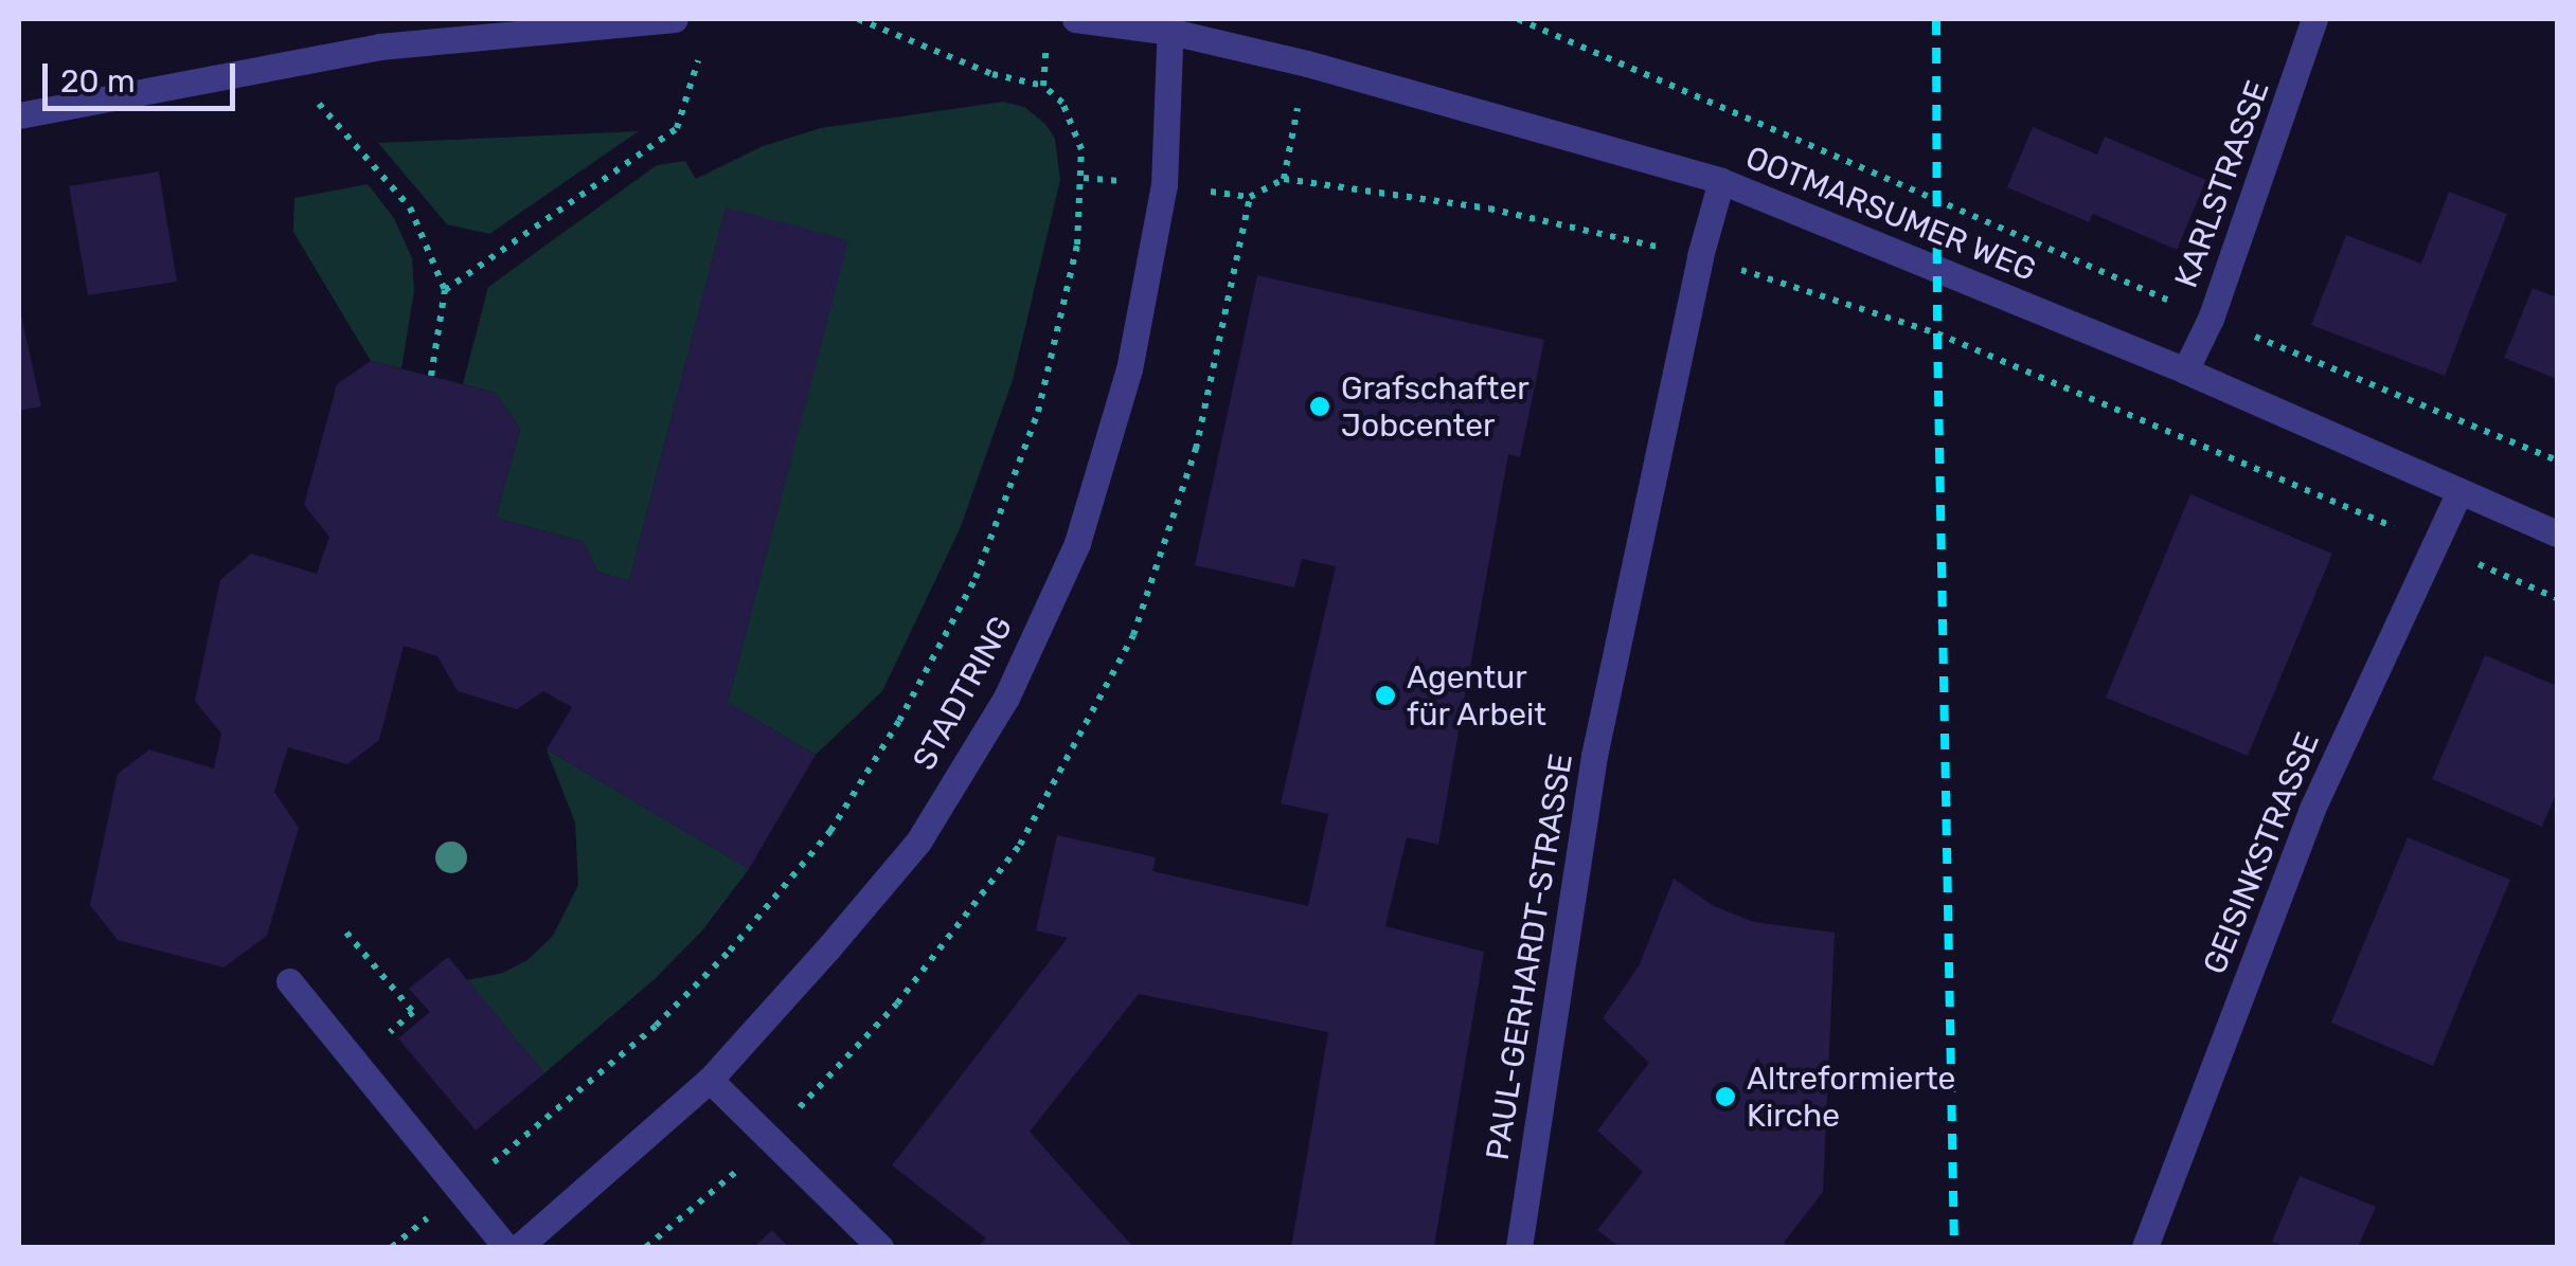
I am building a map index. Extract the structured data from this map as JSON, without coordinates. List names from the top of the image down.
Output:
{
  "streets": {
    "street": [
      "KARLSTRASSE",
      "OOTMARSUMER WEG",
      "STADTRING",
      "GEISINKSTRASSE",
      "PAUL-GERHARDT-STRASSE"
    ]
  },
  "crossings": [
    ["KARLSTRASSE", "OOTMARSUMER WEG"],
    ["OOTMARSUMER WEG", "STADTRING"],
    ["OOTMARSUMER WEG", "GEISINKSTRASSE"],
    ["OOTMARSUMER WEG", "PAUL-GERHARDT-STRASSE"]
  ],
  "places": ["Grafschafter Jobcenter", "Agentur für Arbeit", "Altreformierte Kirche"],
  "scale_bar": "20 m"
}
